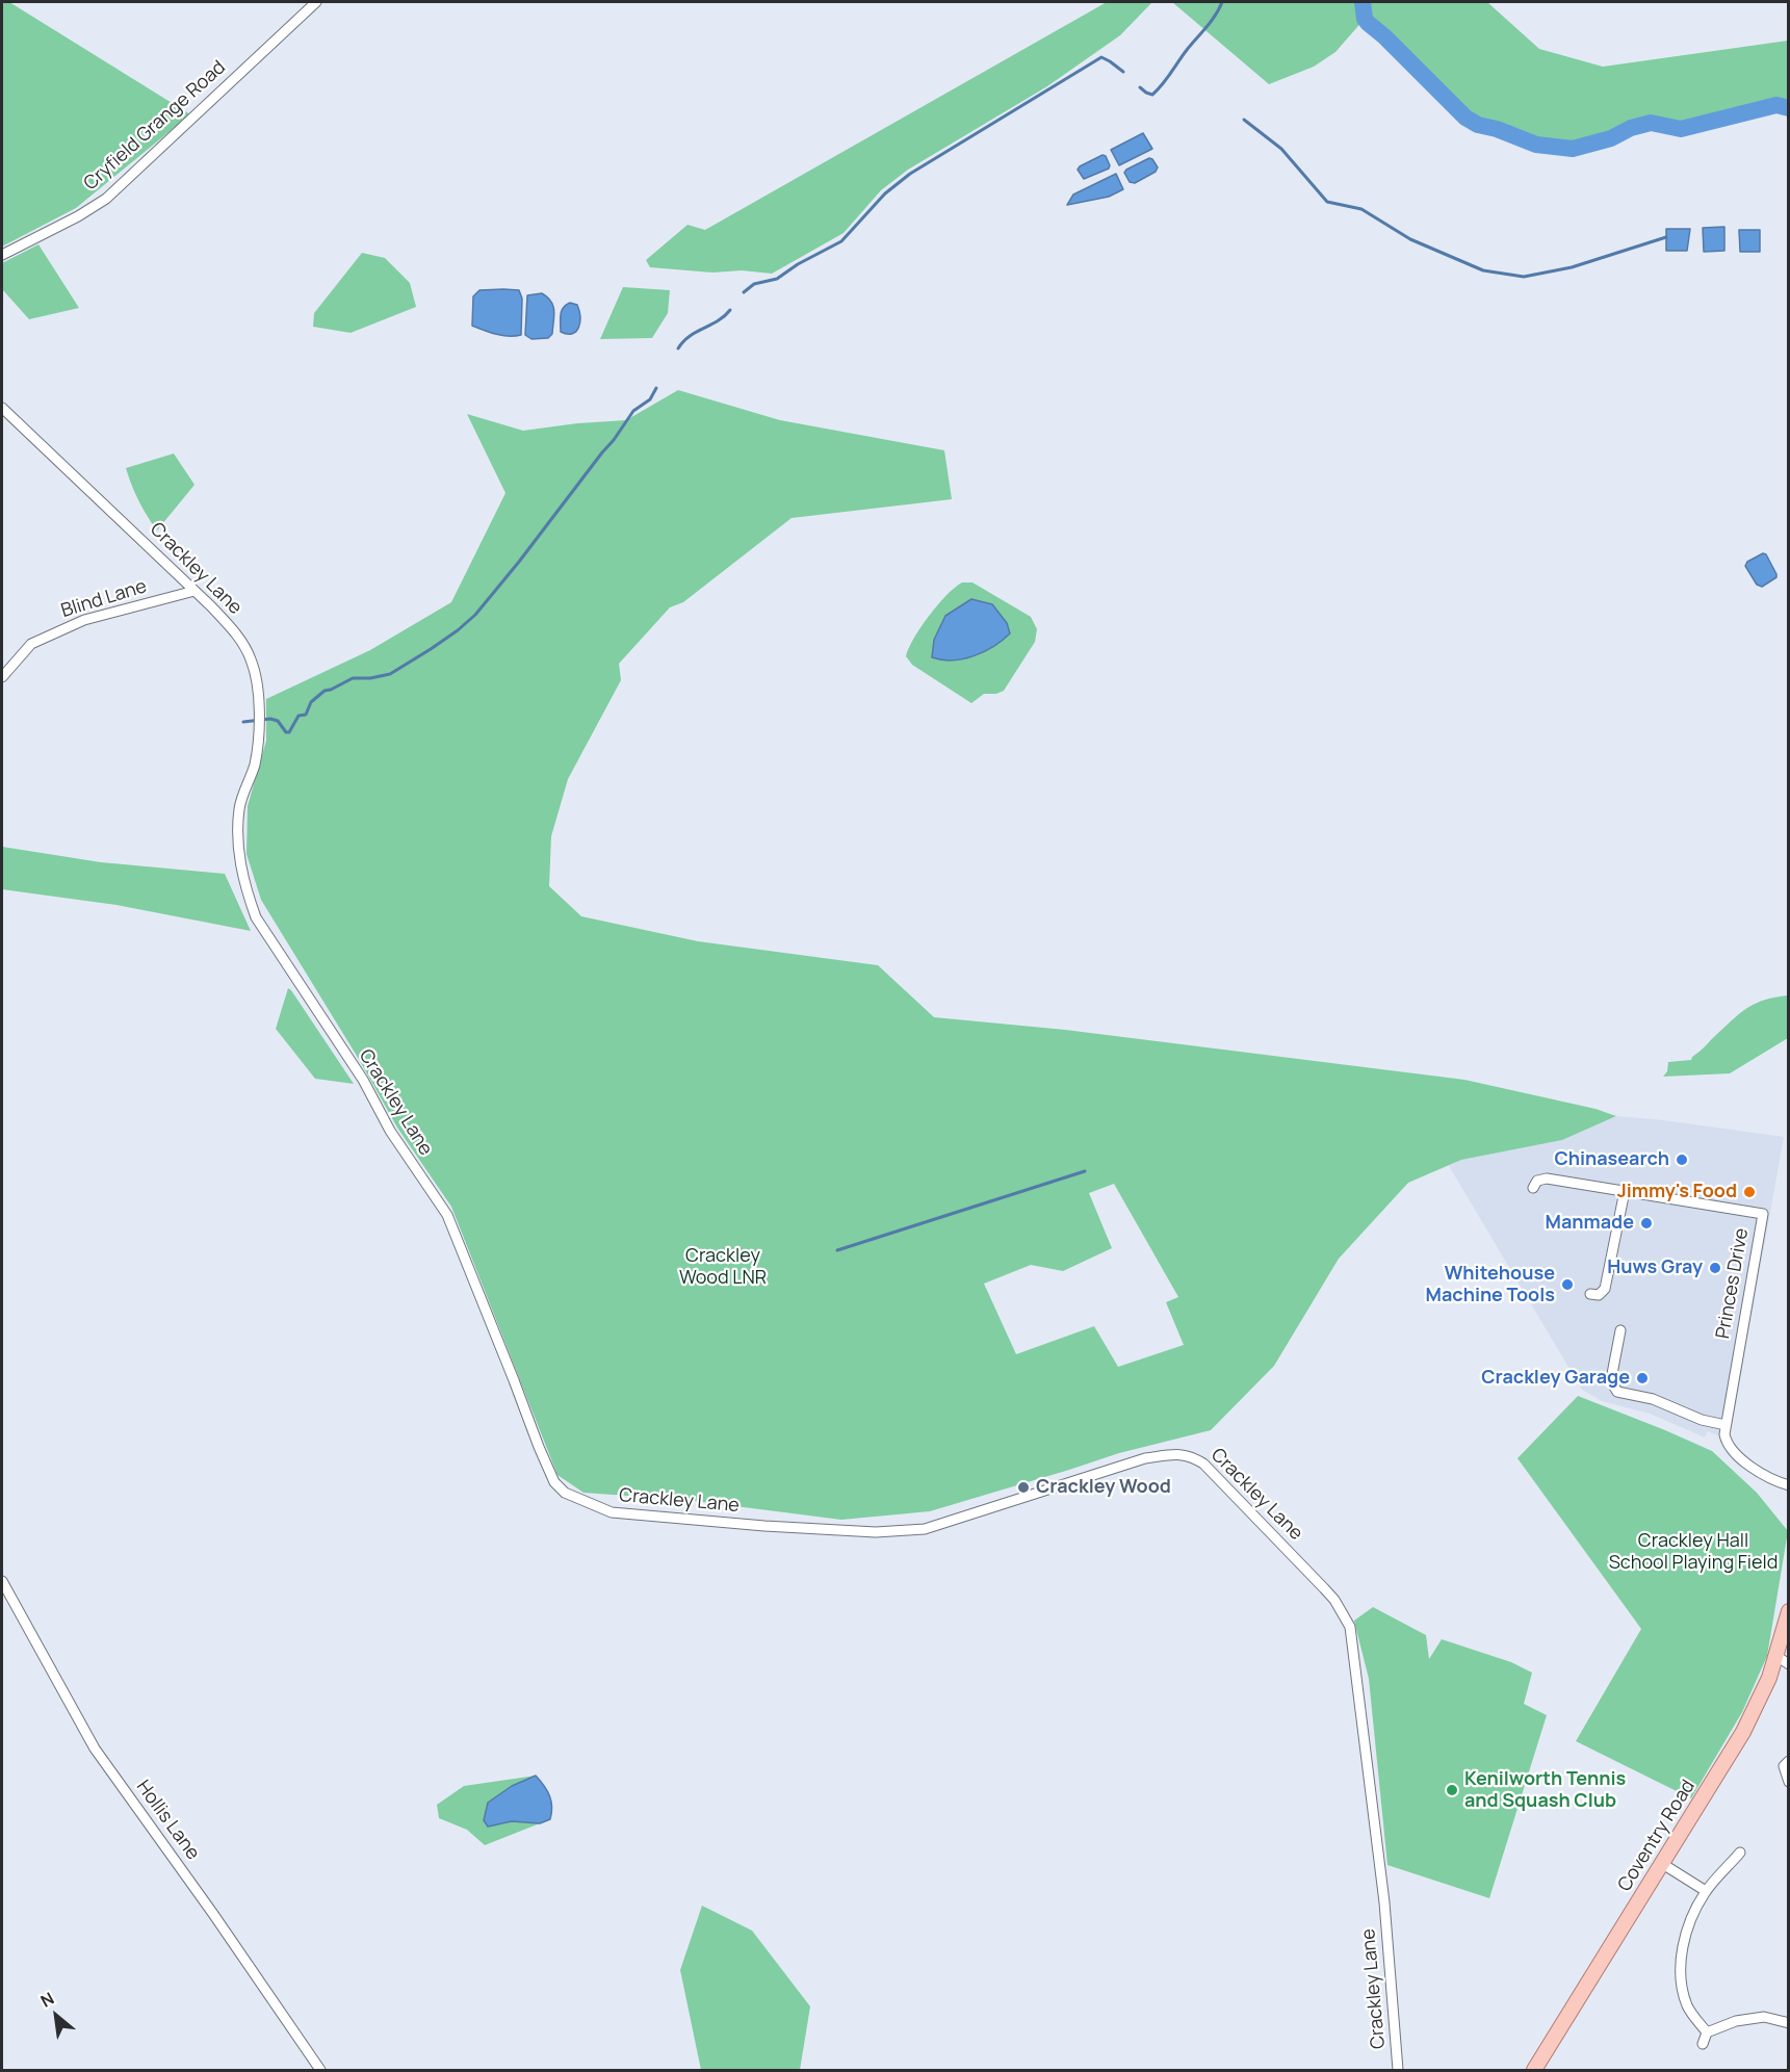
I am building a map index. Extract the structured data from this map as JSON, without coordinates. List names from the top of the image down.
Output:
{
  "streets": {
    "main road": ["Coventry Road"],
    "street": [
      "Cryfield Grange Road",
      "Crackley Lane",
      "Blind Lane",
      "Princes Drive",
      "Hollis Lane"
    ]
  },
  "crossings": [
    ["Crackley Lane", "Blind Lane"]
  ],
  "parks": ["Crackley Wood LNR", "Crackley Hall School Playing Field"],
  "places": [
    "Chinasearch",
    "Jimmy's Food",
    "Manmade",
    "Huws Gray",
    "Whitehouse Machine Tools",
    "Crackley Garage",
    "Crackley Wood",
    "Kenilworth Tennis and Squash Club"
  ],
  "north": "top left"
}
